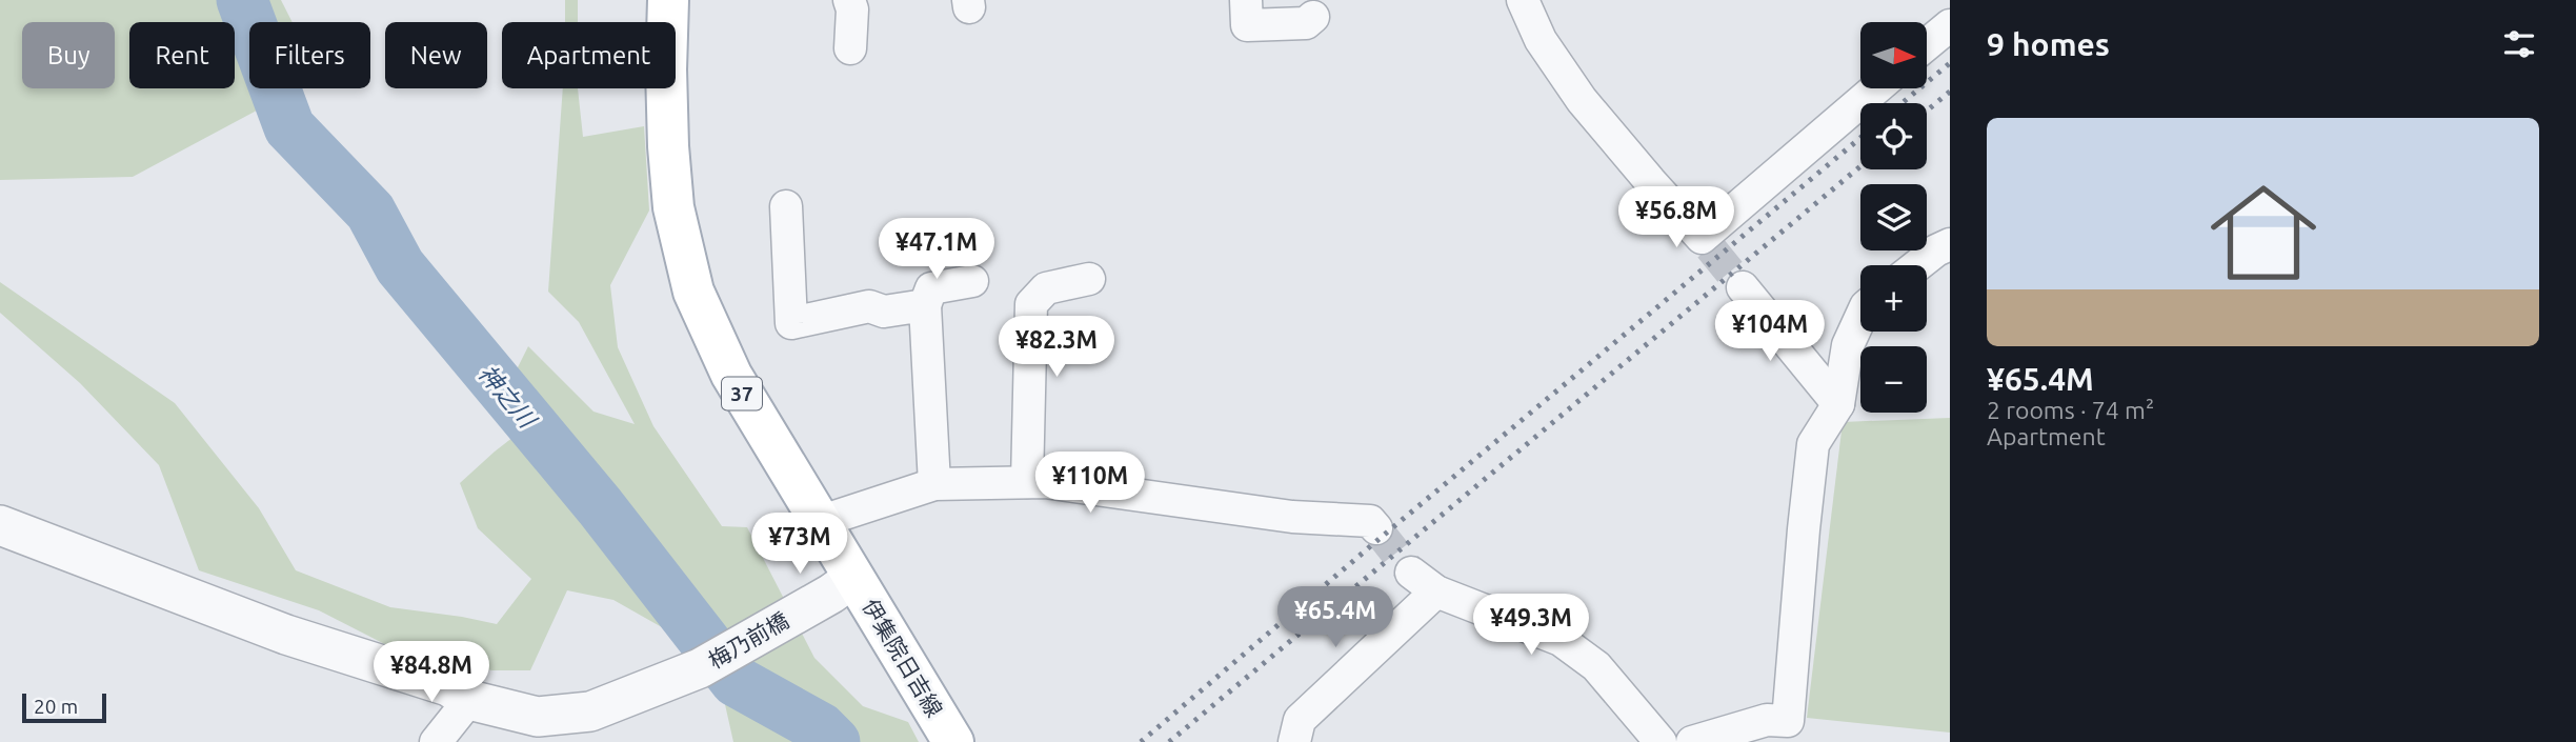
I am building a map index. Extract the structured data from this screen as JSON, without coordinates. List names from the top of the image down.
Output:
{
  "streets": {
    "main road": ["37", "伊集院日吉線"],
    "street": ["梅乃前橋"]
  },
  "crossings": [
    ["梅乃前橋", "伊集院日吉線"]
  ],
  "water": ["神之川"],
  "scale_bar": "20 m",
  "north": "right",
  "page": {
    "heading": "9 homes",
    "map_buttons": ["+", "−"],
    "chip": [
      "Buy",
      "Rent",
      "Filters",
      "New",
      "Apartment"
    ],
    "list": [
      {
        "name": "¥65.4M",
        "note": "2 rooms · 74 m² · Apartment"
      }
    ],
    "price": [
      "¥56.8M",
      "¥47.1M",
      "¥104M",
      "¥82.3M",
      "¥110M",
      "¥73M",
      "¥65.4M",
      "¥49.3M",
      "¥84.8M"
    ],
    "scale": "20 m"
  }
}
